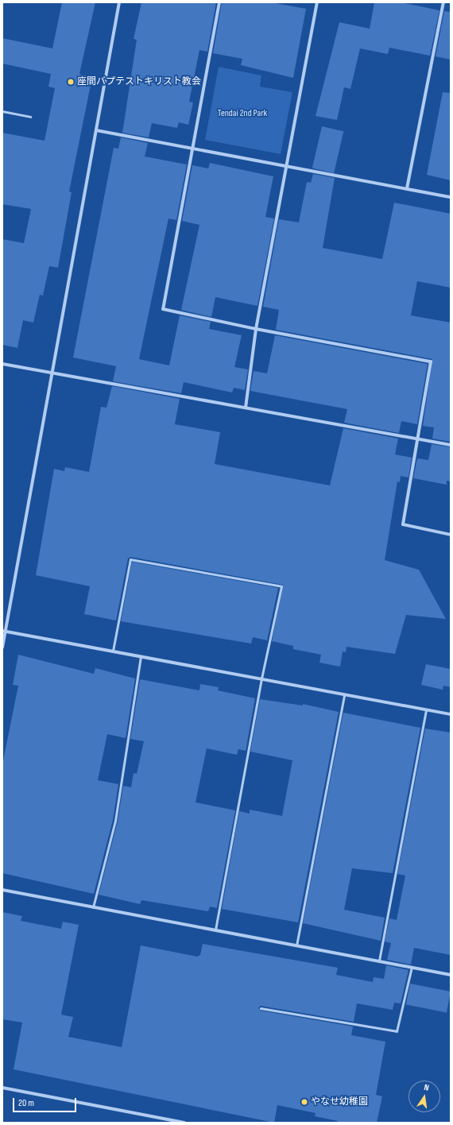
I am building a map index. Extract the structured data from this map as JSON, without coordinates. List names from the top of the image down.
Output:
{
  "parks": ["Tendai 2nd Park"],
  "places": ["座間バプテストキリスト教会", "やなせ幼稚園"],
  "scale_bar": "20 m",
  "north": "top"
}
